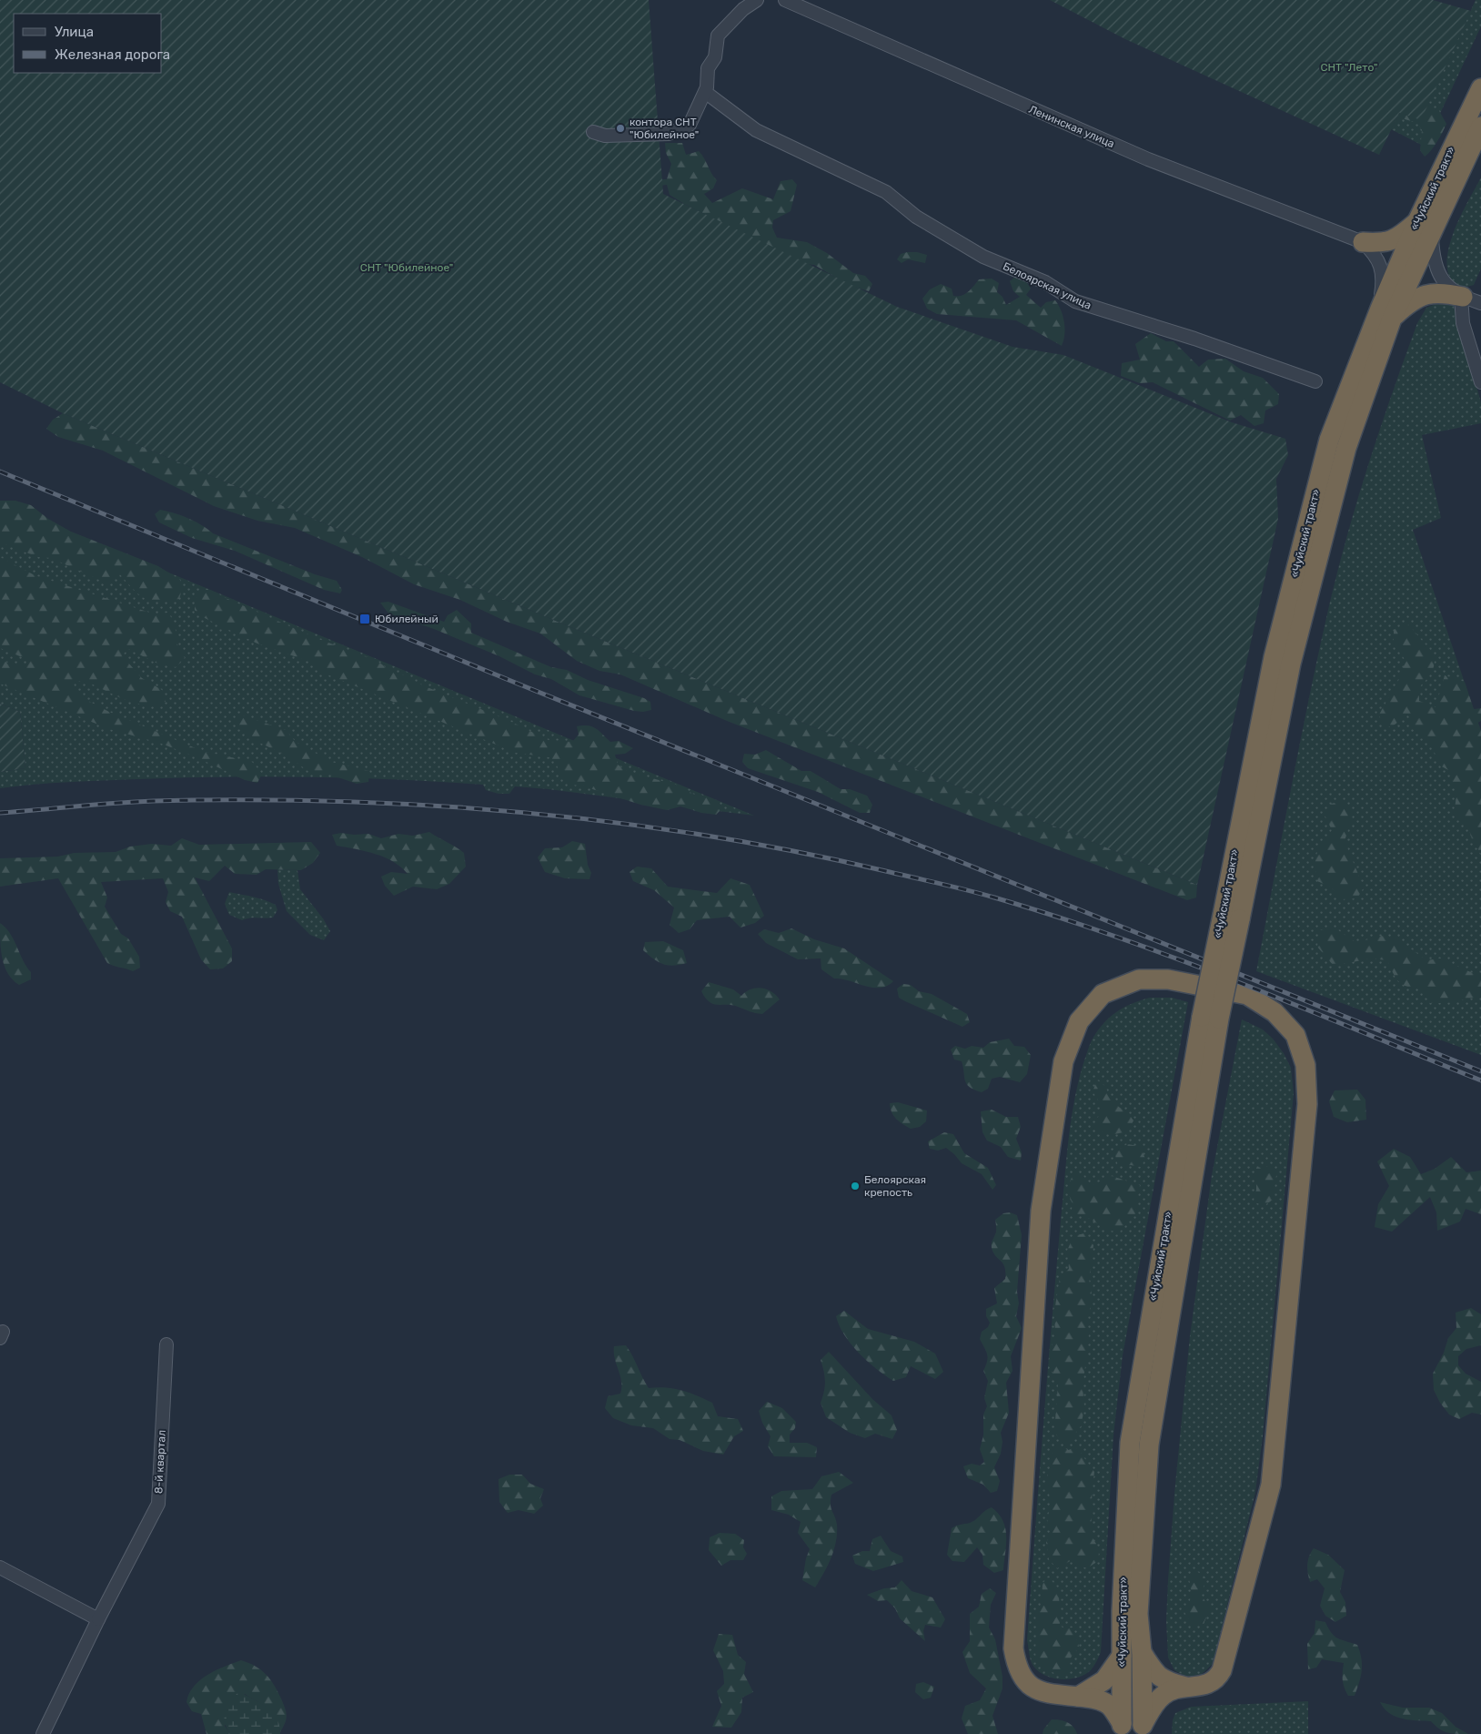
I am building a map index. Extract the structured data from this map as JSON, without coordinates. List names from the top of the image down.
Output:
{
  "streets": {
    "highway": ["«Чуйский тракт»"],
    "street": ["Ленинская улица", "Белоярская улица", "8-й квартал"]
  },
  "parks": ["СНТ \"Лето\"", "СНТ \"Юбилейное\""],
  "places": {
    "other": ["контора СНТ \"Юбилейное\"", "Белоярская крепость"],
    "transit": ["Юбилейный"]
  },
  "legend": ["Улица", "Железная дорога"]
}
